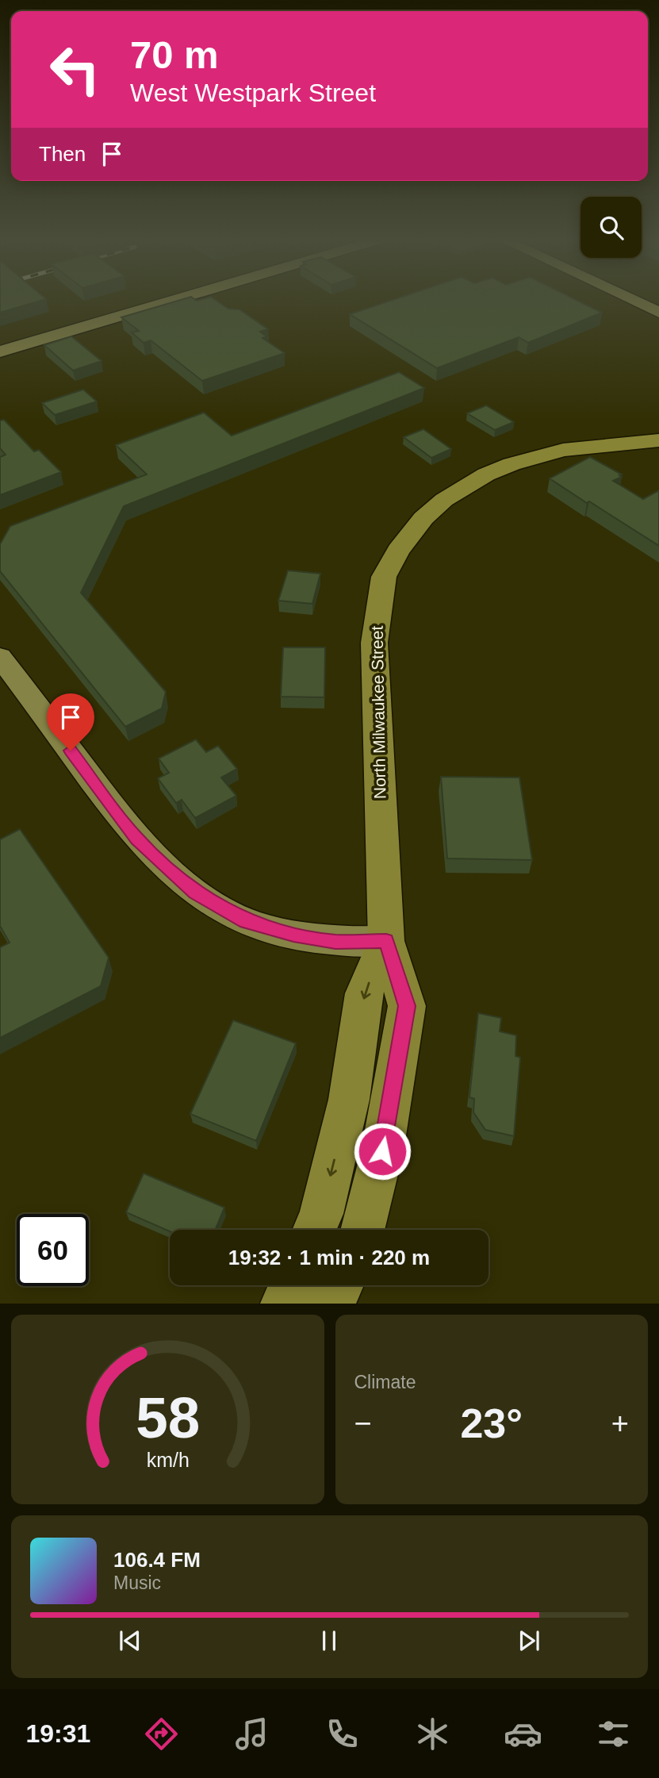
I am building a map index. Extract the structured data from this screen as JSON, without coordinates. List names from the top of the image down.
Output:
{
  "streets": {
    "main road": ["North Milwaukee Street"]
  },
  "page": {
    "turn": ["70 m", "West Westpark Street"],
    "then": "Then",
    "limit": "60",
    "trip": "19:32 · 1 min · 220 m",
    "tile": "Climate",
    "heat": ["−", "23°", "+"],
    "song": ["106.4 FM", "Music"],
    "tabs": "19:31",
    "gauge": ["58", "km/h"]
  }
}
